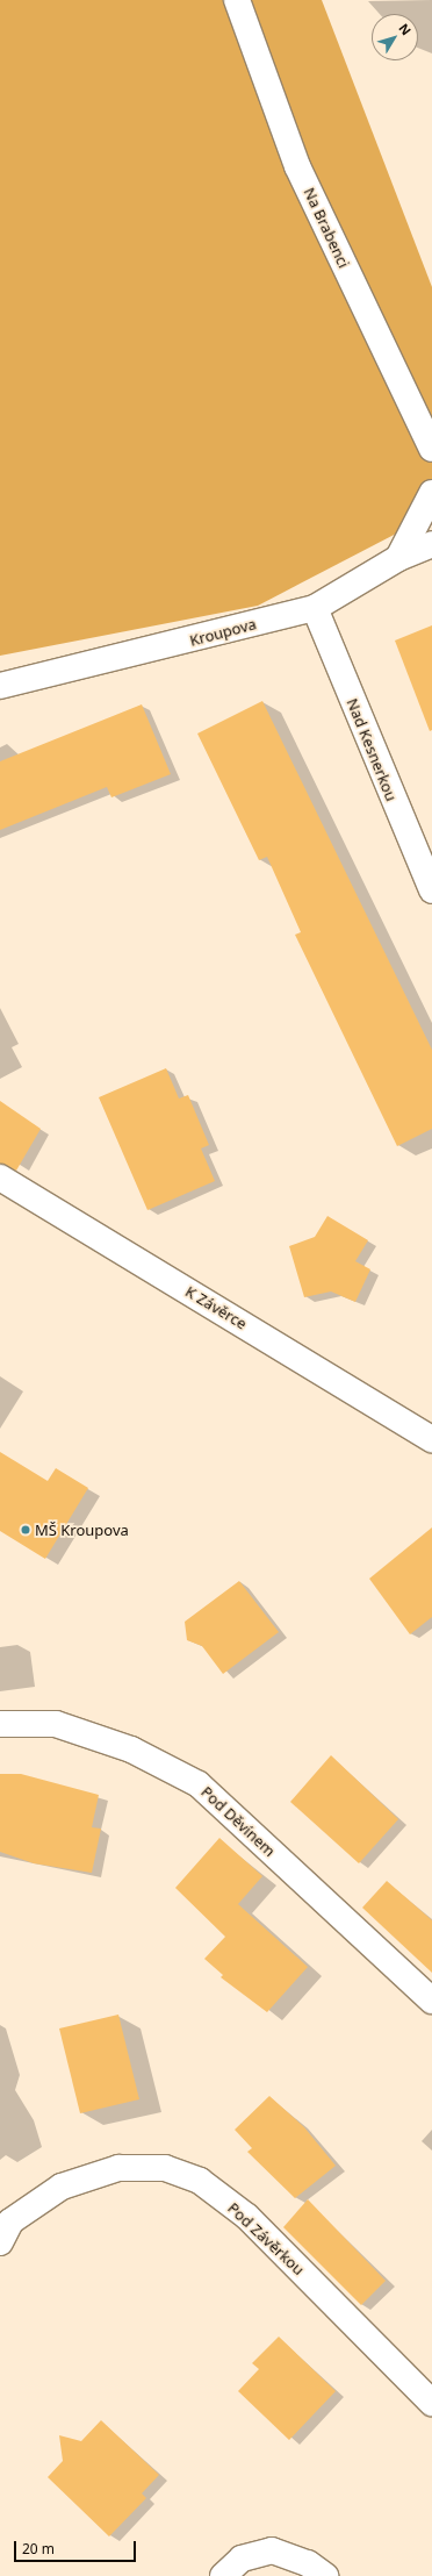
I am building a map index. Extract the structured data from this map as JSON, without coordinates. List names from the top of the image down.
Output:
{
  "streets": {
    "street": [
      "Na Brabenci",
      "Kroupova",
      "Nad Kesnerkou",
      "K Závěrce",
      "Pod Děvínem",
      "Pod Závěrkou"
    ]
  },
  "crossings": [
    ["Kroupova", "Nad Kesnerkou"]
  ],
  "places": ["MŠ Kroupova"],
  "scale_bar": "20 m",
  "north": "top right"
}
